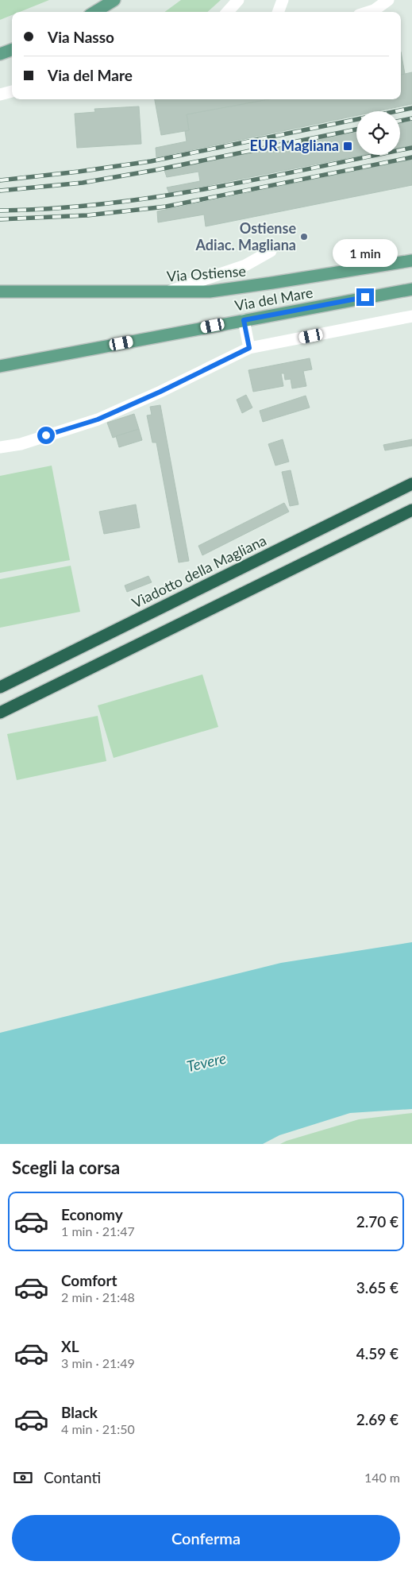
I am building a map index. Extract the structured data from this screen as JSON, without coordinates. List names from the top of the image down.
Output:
{
  "streets": {
    "highway": ["Viadotto della Magliana"],
    "main road": ["Via Ostiense", "Via del Mare"]
  },
  "water": ["Tevere"],
  "places": {
    "transit": ["EUR Magliana"],
    "other": ["Ostiense Adiac. Magliana"]
  },
  "page": {
    "banner": ["Via Nasso", "Via del Mare"],
    "bubble": "1 min",
    "heading": "Scegli la corsa",
    "list": [
      {
        "name": "Economy",
        "note": "1 min · 21:47",
        "value": "2.70 €"
      },
      {
        "name": "Comfort",
        "note": "2 min · 21:48",
        "value": "3.65 €"
      },
      {
        "name": "XL",
        "note": "3 min · 21:49",
        "value": "4.59 €"
      },
      {
        "name": "Black",
        "note": "4 min · 21:50",
        "value": "2.69 €"
      }
    ],
    "pay": ["Contanti", "140 m"],
    "buttons": "Conferma"
  }
}
